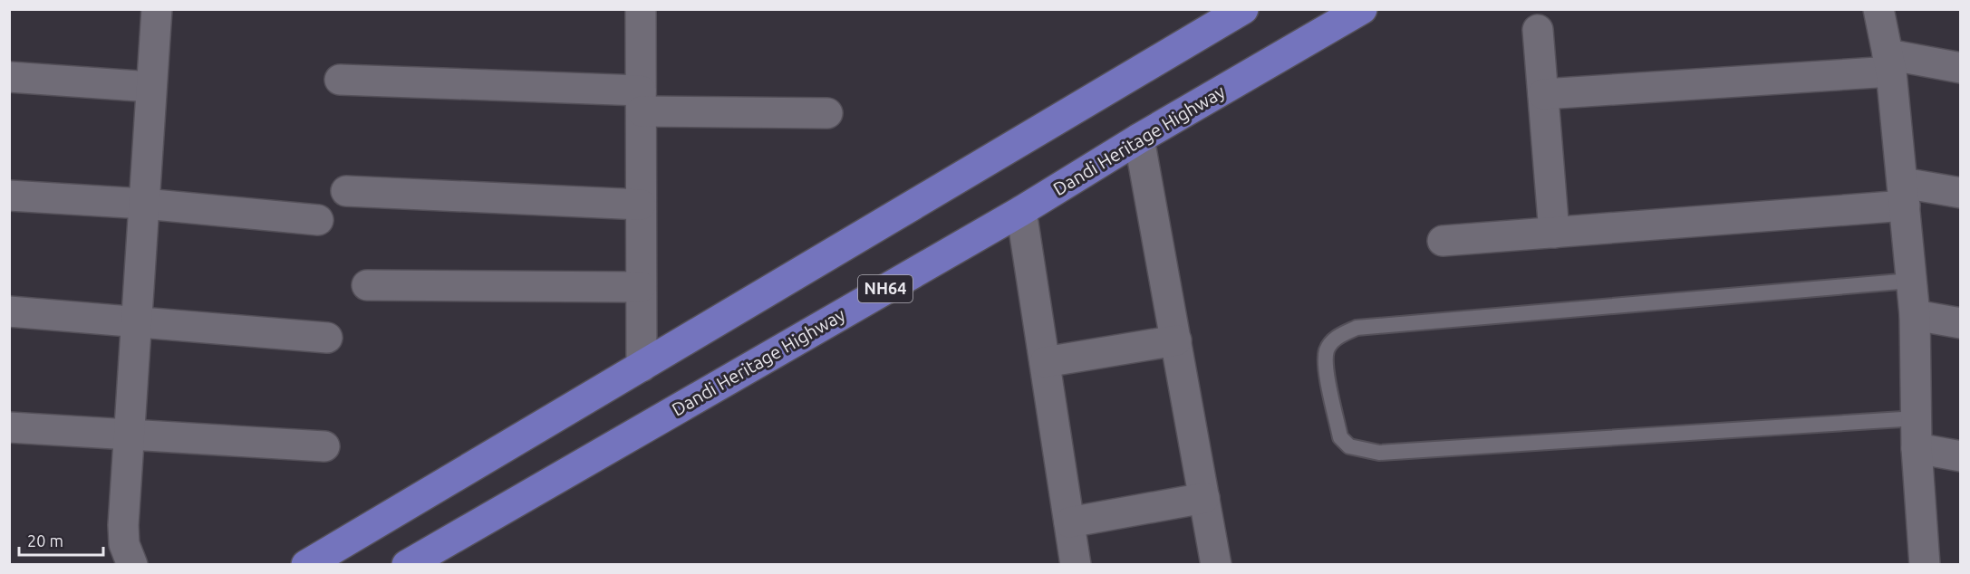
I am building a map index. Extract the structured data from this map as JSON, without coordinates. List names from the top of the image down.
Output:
{
  "streets": {
    "main road": ["Dandi Heritage Highway", "NH64"]
  },
  "scale_bar": "20 m"
}
